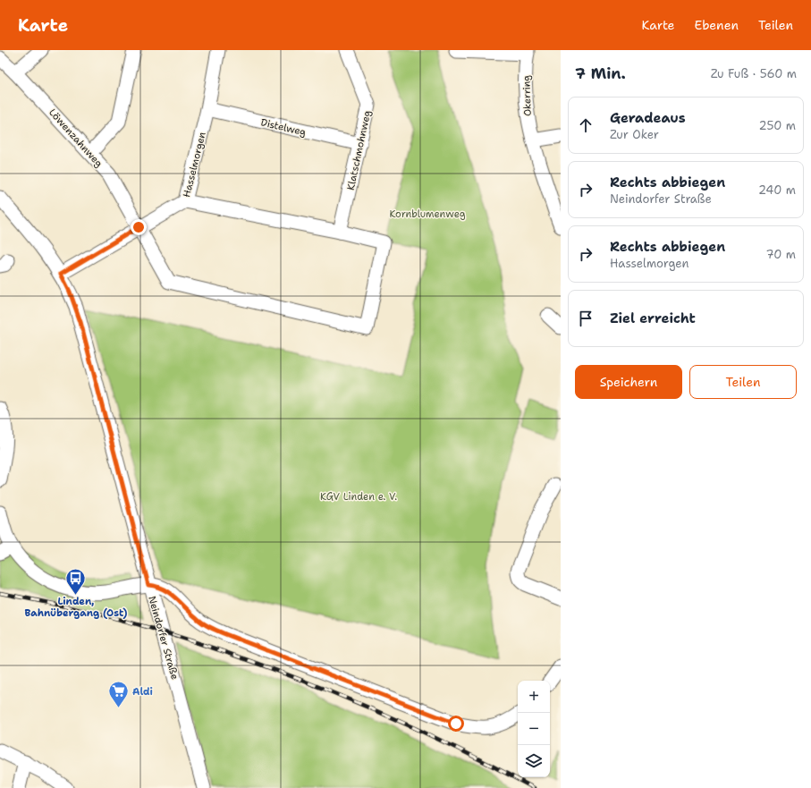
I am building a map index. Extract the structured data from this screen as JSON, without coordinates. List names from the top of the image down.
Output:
{
  "streets": {
    "street": [
      "Okerring",
      "Distelweg",
      "Löwenzahnweg",
      "Klatschmohnweg",
      "Hasselmorgen",
      "Neindorfer Straße"
    ]
  },
  "crossings": [
    ["Distelweg", "Klatschmohnweg"],
    ["Distelweg", "Hasselmorgen"],
    ["Löwenzahnweg", "Hasselmorgen"],
    ["Hasselmorgen", "Neindorfer Straße"]
  ],
  "parks": ["Kornblumenweg", "KGV Linden e. V."],
  "places": {
    "bus stop": ["Linden, Bahnübergang (Ost)"],
    "supermarket": ["Aldi"]
  },
  "page": {
    "header": "Karte",
    "nav": ["Karte", "Ebenen", "Teilen"],
    "heading": ["7 Min.", "Zu Fuß · 560 m"],
    "list": [
      ["Geradeaus", "Zur Oker", "250 m"],
      ["Rechts abbiegen", "Neindorfer Straße", "240 m"],
      ["Rechts abbiegen", "Hasselmorgen", "70 m"],
      "Ziel erreicht"
    ],
    "buttons": ["Speichern", "Teilen"],
    "map_buttons": ["+", "−"]
  }
}
